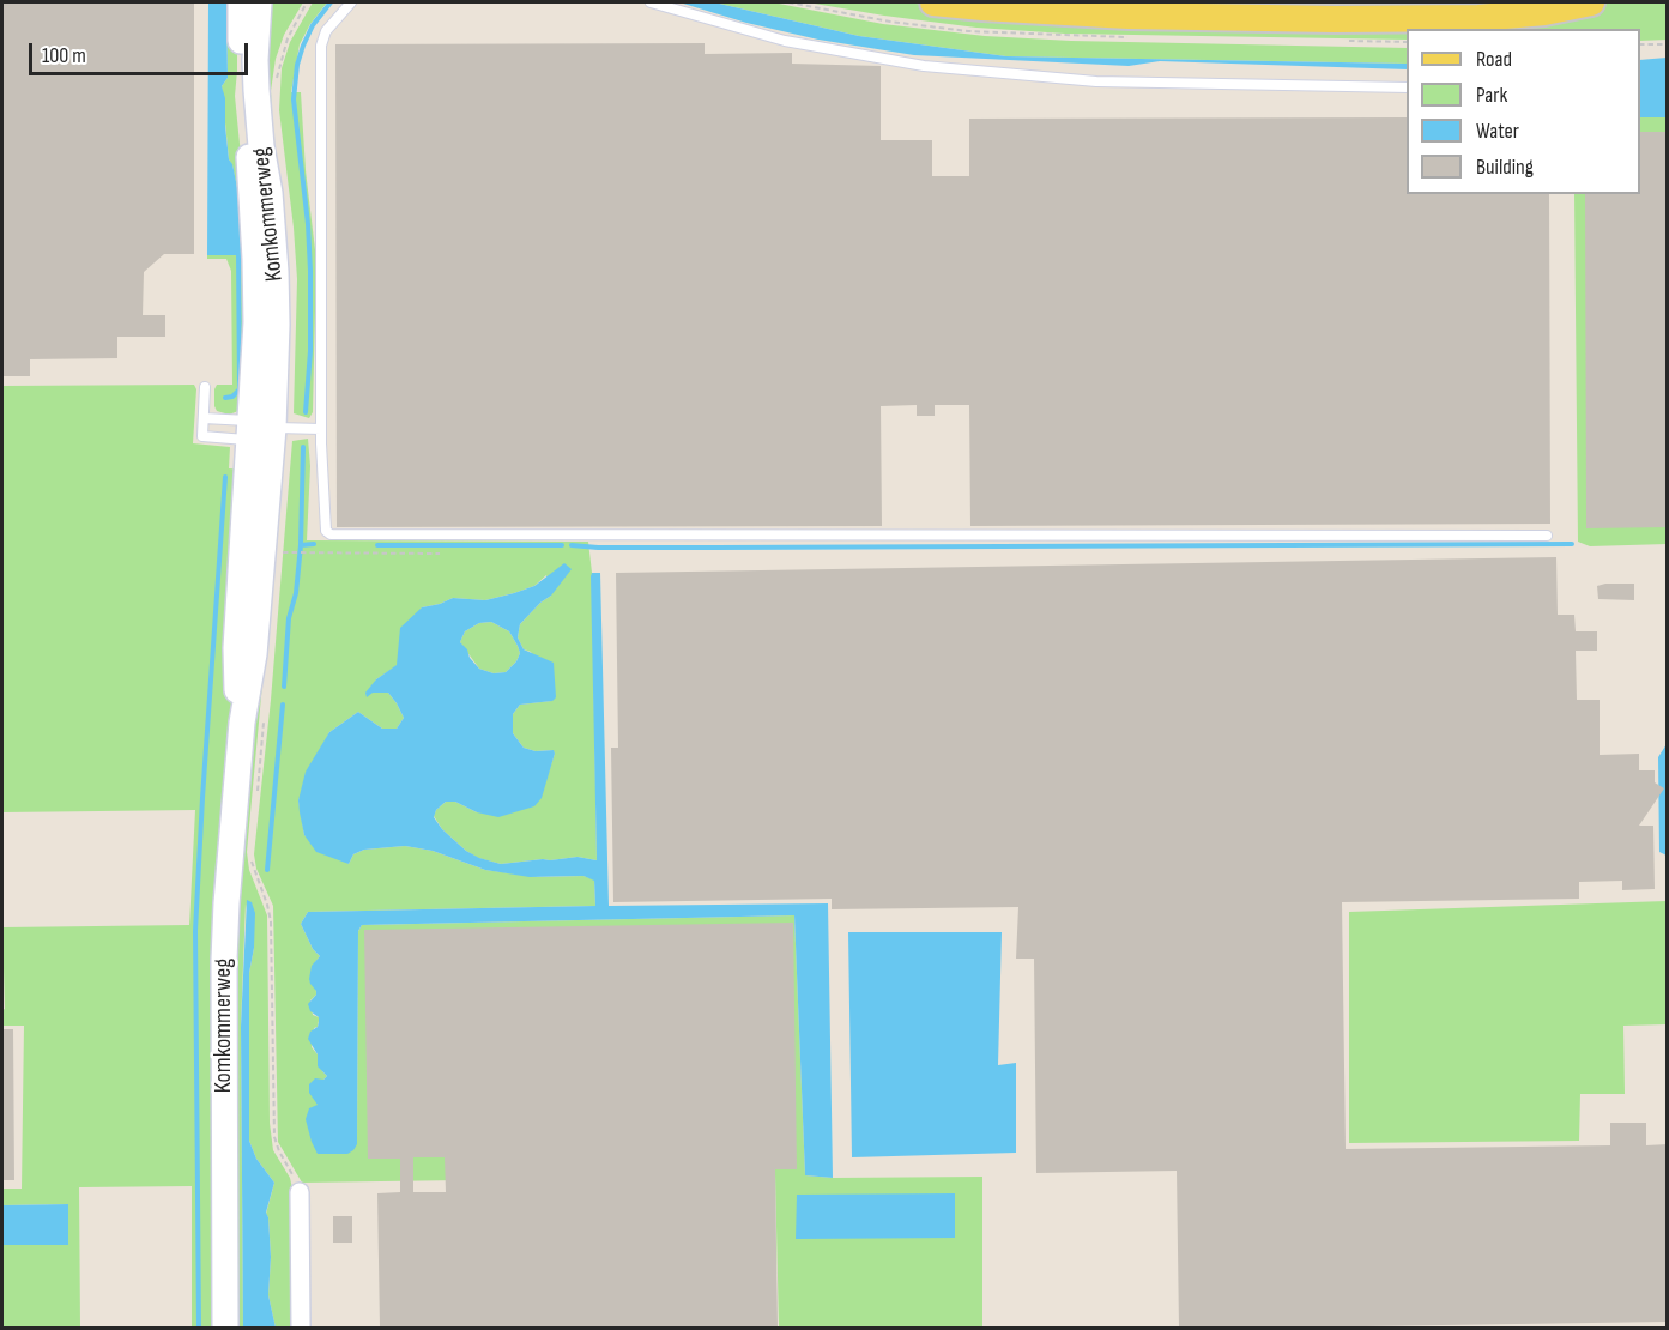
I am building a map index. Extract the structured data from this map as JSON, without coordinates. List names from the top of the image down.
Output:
{
  "streets": {
    "main road": ["Komkommerweg"]
  },
  "legend": [
    "Road",
    "Park",
    "Water",
    "Building"
  ],
  "scale_bar": "100 m"
}
